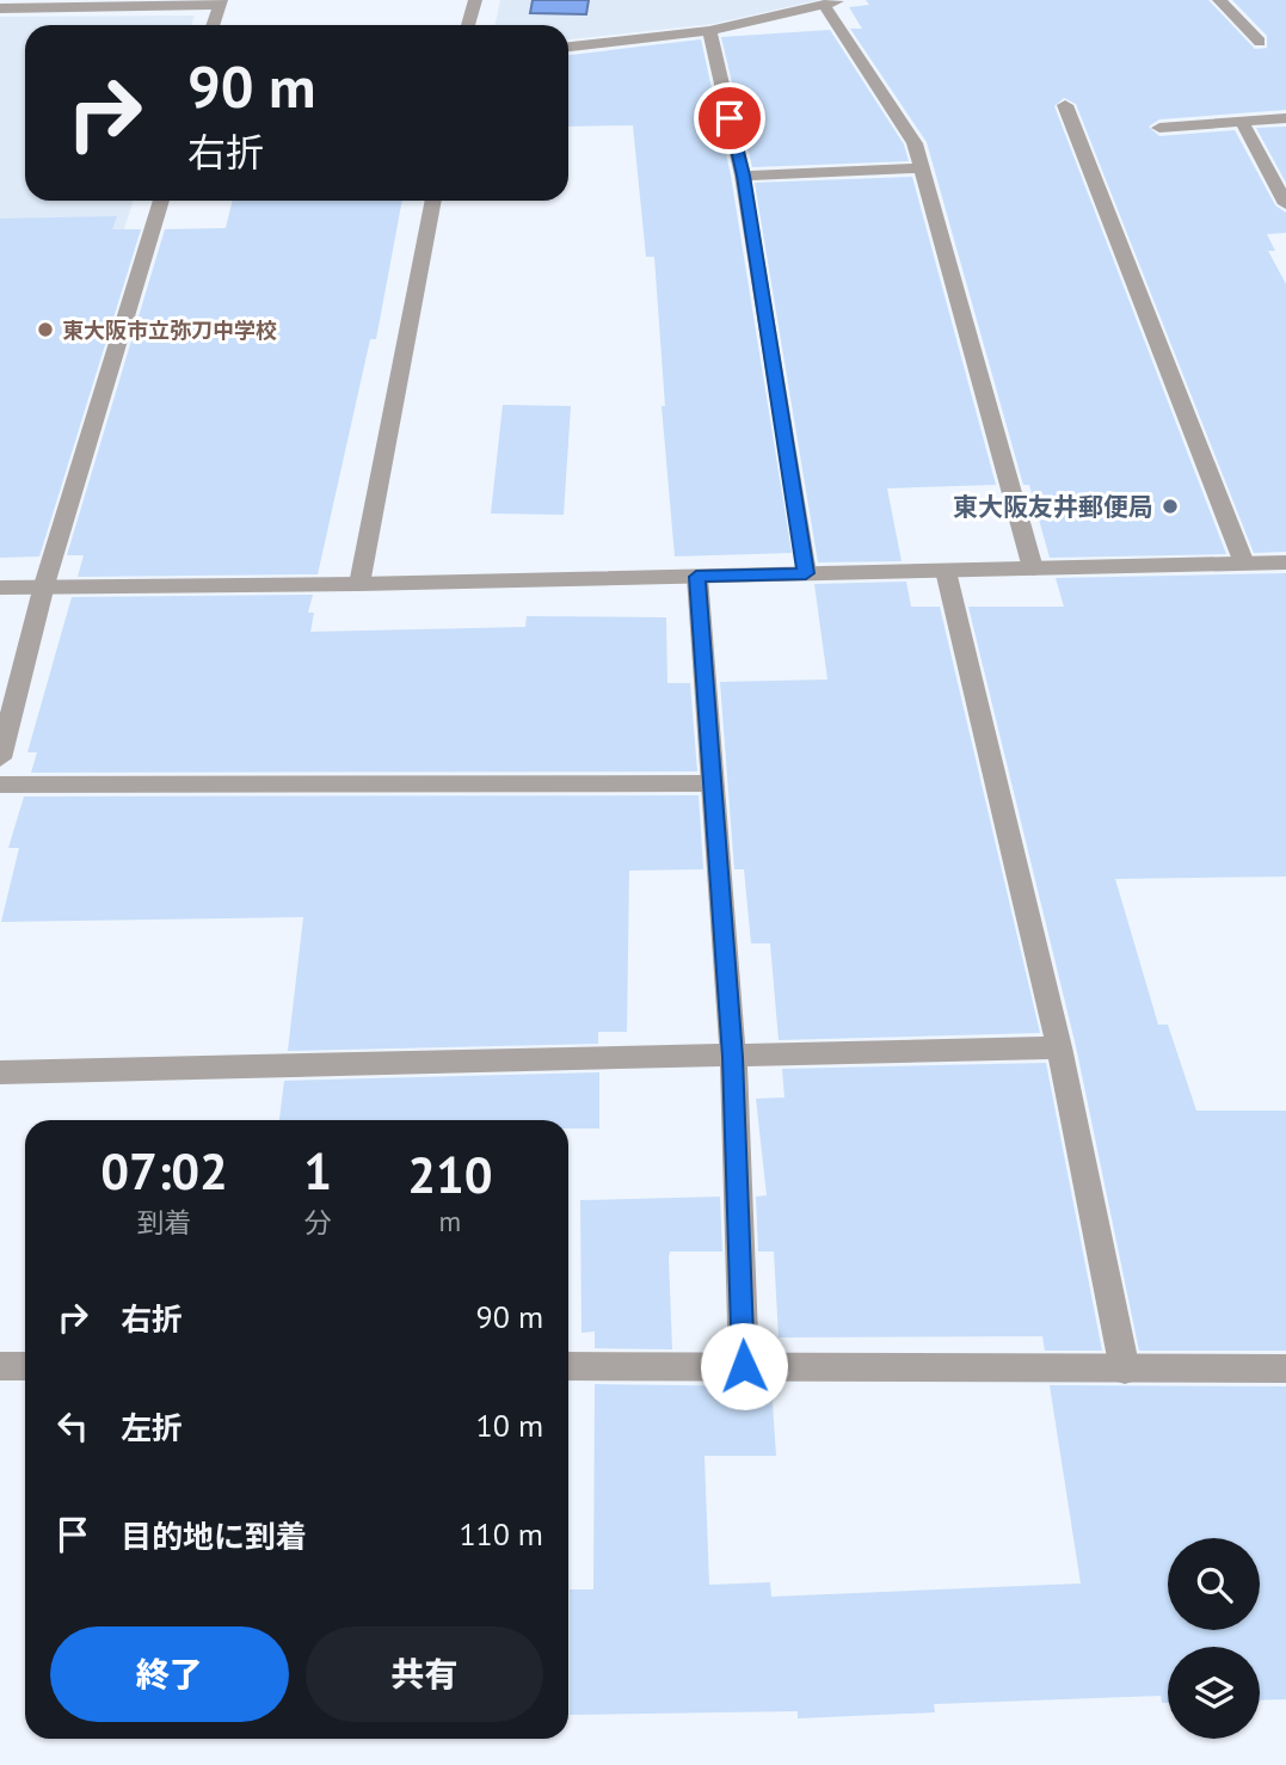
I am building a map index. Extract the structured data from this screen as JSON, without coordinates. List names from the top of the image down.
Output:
{
  "places": ["東大阪市立弥刀中学校", "東大阪友井郵便局"],
  "page": {
    "turn": ["90 m", "右折"],
    "eta": [
      "07:02",
      "到着",
      "1",
      "分",
      "210",
      "m"
    ],
    "list": [
      {
        "name": "右折",
        "value": "90 m"
      },
      {
        "name": "左折",
        "value": "10 m"
      },
      {
        "name": "目的地に到着",
        "value": "110 m"
      }
    ],
    "buttons": ["終了", "共有"]
  }
}
